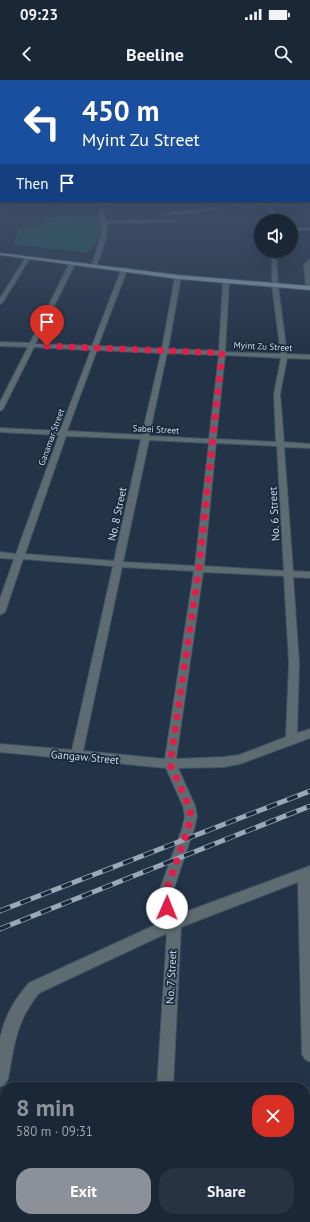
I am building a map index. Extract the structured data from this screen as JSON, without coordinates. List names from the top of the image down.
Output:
{
  "streets": {
    "street": [
      "Myint Zu Street",
      "Sabei Street",
      "Ganamar Street",
      "No. 8 Street",
      "No. 6 Street",
      "Gangaw Street",
      "No. 7 Street"
    ]
  },
  "crossings": [
    ["Myint Zu Street", "Ganamar Street"],
    ["Myint Zu Street", "No. 8 Street"],
    ["Myint Zu Street", "No. 6 Street"],
    ["Sabei Street", "Ganamar Street"],
    ["Sabei Street", "No. 8 Street"],
    ["Sabei Street", "No. 6 Street"],
    ["No. 8 Street", "Gangaw Street"],
    ["No. 6 Street", "Gangaw Street"],
    ["Gangaw Street", "No. 7 Street"]
  ],
  "page": {
    "status": "09:23",
    "header": "Beeline",
    "turn": ["450 m", "Myint Zu Street"],
    "then": "Then",
    "heading": ["8 min", "580 m · 09:31"],
    "buttons": ["Exit", "Share"]
  }
}
